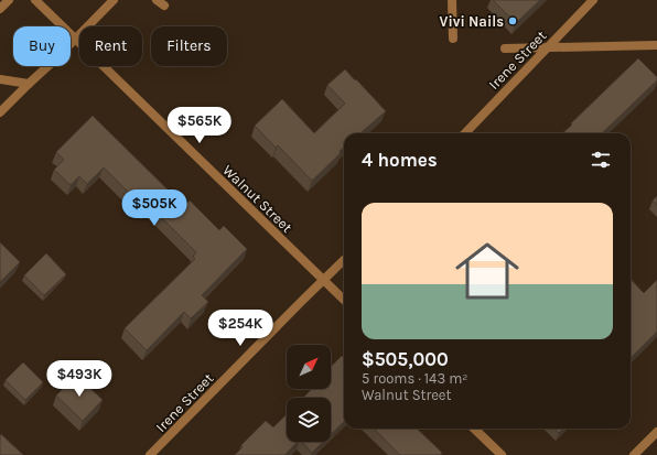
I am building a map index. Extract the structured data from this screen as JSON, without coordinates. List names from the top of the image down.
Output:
{
  "streets": {
    "street": ["Irene Street", "Walnut Street"]
  },
  "crossings": [
    ["Irene Street", "Walnut Street"]
  ],
  "places": ["Vivi Nails"],
  "north": "top right",
  "page": {
    "chip": ["Buy", "Rent", "Filters"],
    "price": [
      "$565K",
      "$505K",
      "$254K",
      "$493K"
    ],
    "heading": "4 homes",
    "list": [
      {
        "name": "$505,000",
        "note": "5 rooms · 143 m² · Walnut Street"
      }
    ]
  }
}
